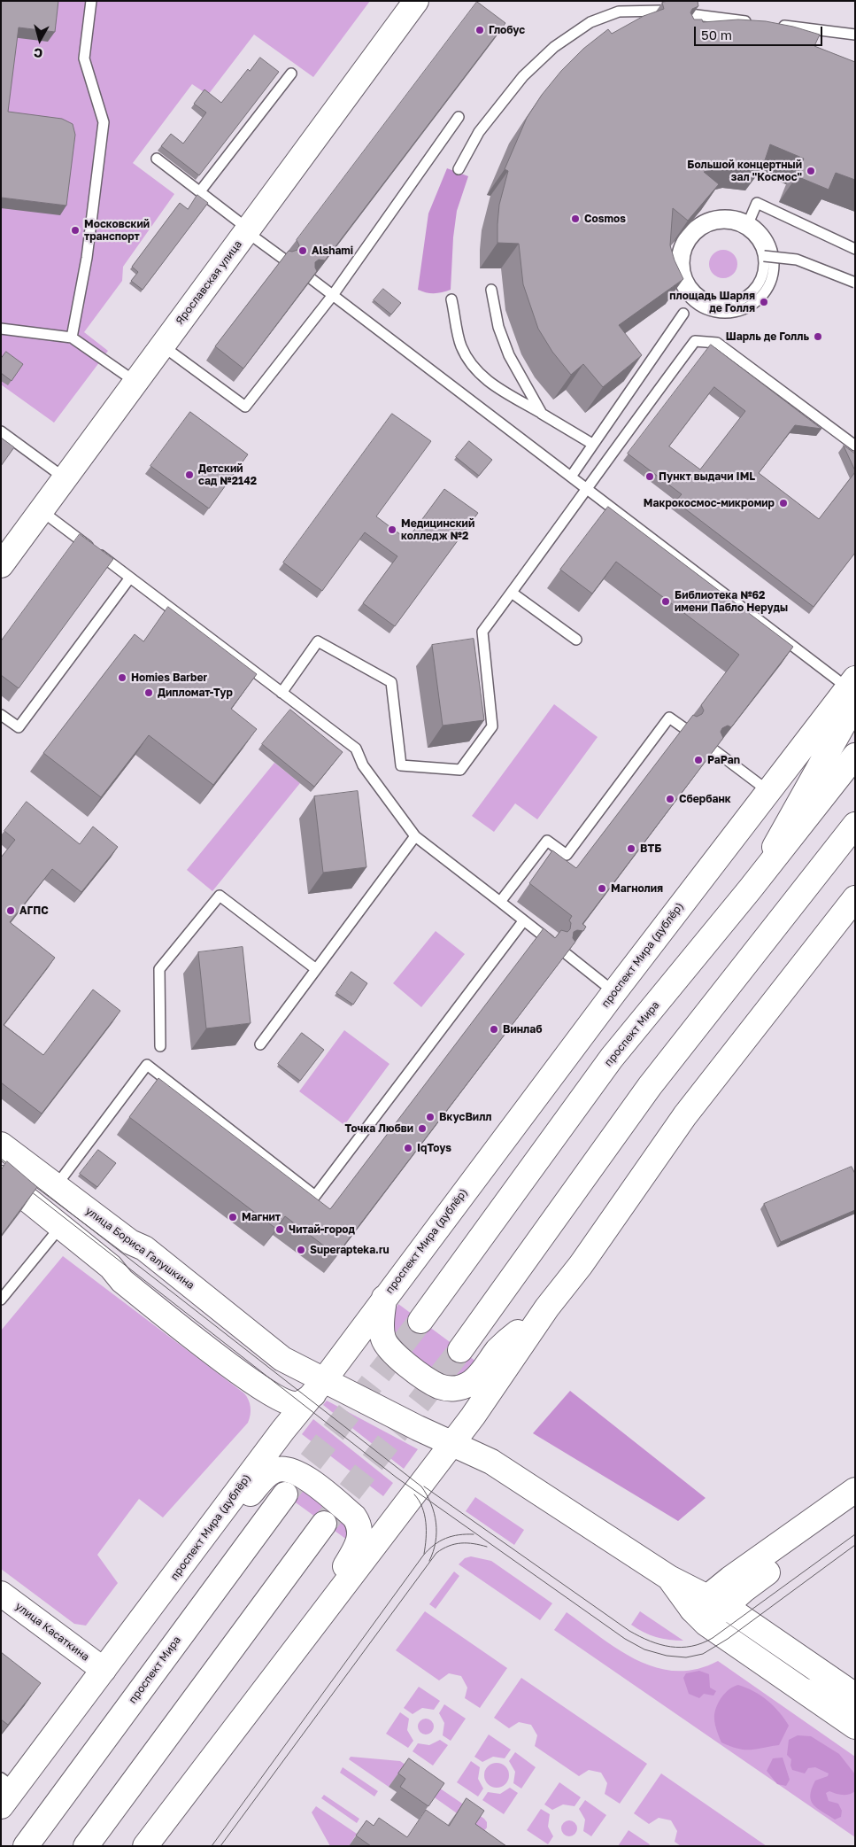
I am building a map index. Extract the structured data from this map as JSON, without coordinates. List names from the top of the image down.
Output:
{
  "streets": {
    "main road": [
      "Ярославская улица",
      "проспект Мира (дублёр)",
      "проспект Мира",
      "улица Бориса Галушкина",
      "улица Касаткина"
    ]
  },
  "crossings": [
    ["проспект Мира (дублёр)", "улица Бориса Галушкина"],
    ["проспект Мира (дублёр)", "улица Касаткина"]
  ],
  "places": [
    "Глобус",
    "Большой концертный зал \"Космос\"",
    "Cosmos",
    "Московский транспорт",
    "Alshami",
    "площадь Шарля де Голля",
    "Шарль де Голль",
    "Детский сад №2142",
    "Пункт выдачи IML",
    "Макрокосмос-микромир",
    "Медицинский колледж №2",
    "Библиотека №62 имени Пабло Неруды",
    "Homies Barber",
    "Дипломат-Тур",
    "PaPan",
    "Сбербанк",
    "ВТБ",
    "Магнолия",
    "АГПС",
    "Винлаб",
    "ВкусВилл",
    "Точка Любви",
    "IqToys",
    "Магнит",
    "Читай-город",
    "Superapteka.ru"
  ],
  "scale_bar": "50 m",
  "north": "bottom"
}
